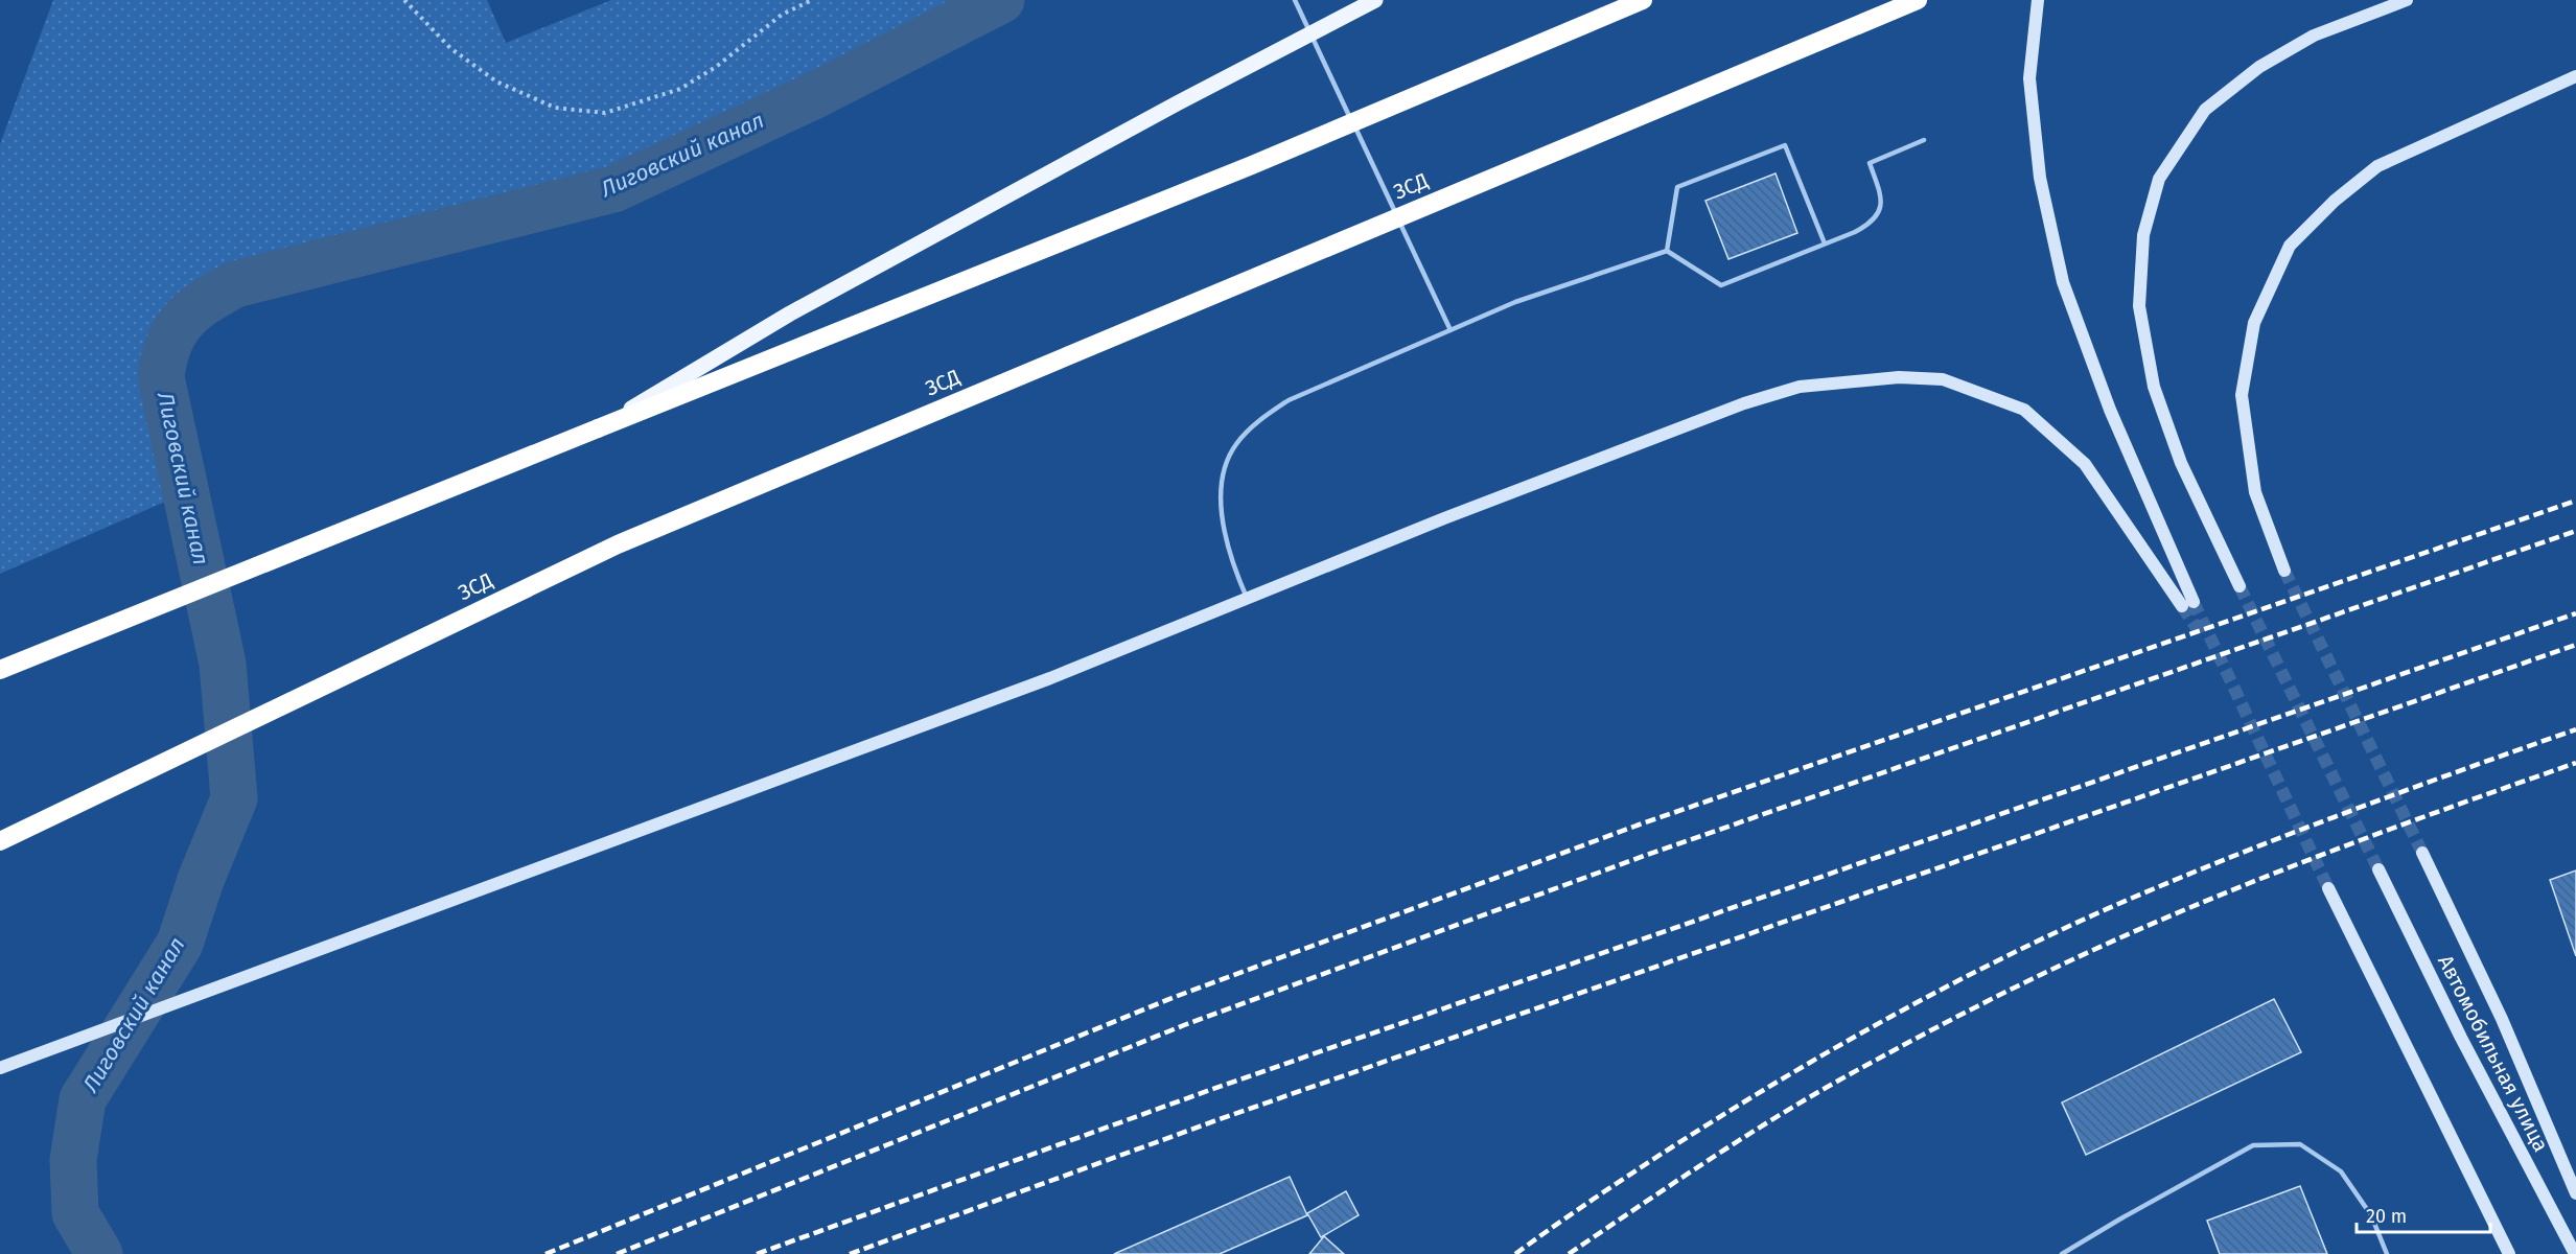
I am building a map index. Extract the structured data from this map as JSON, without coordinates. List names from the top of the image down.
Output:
{
  "streets": {
    "highway": ["ЗСД"],
    "main road": ["Автомобильная улица"]
  },
  "water": ["Лиговский канал"],
  "scale_bar": "20 m"
}
